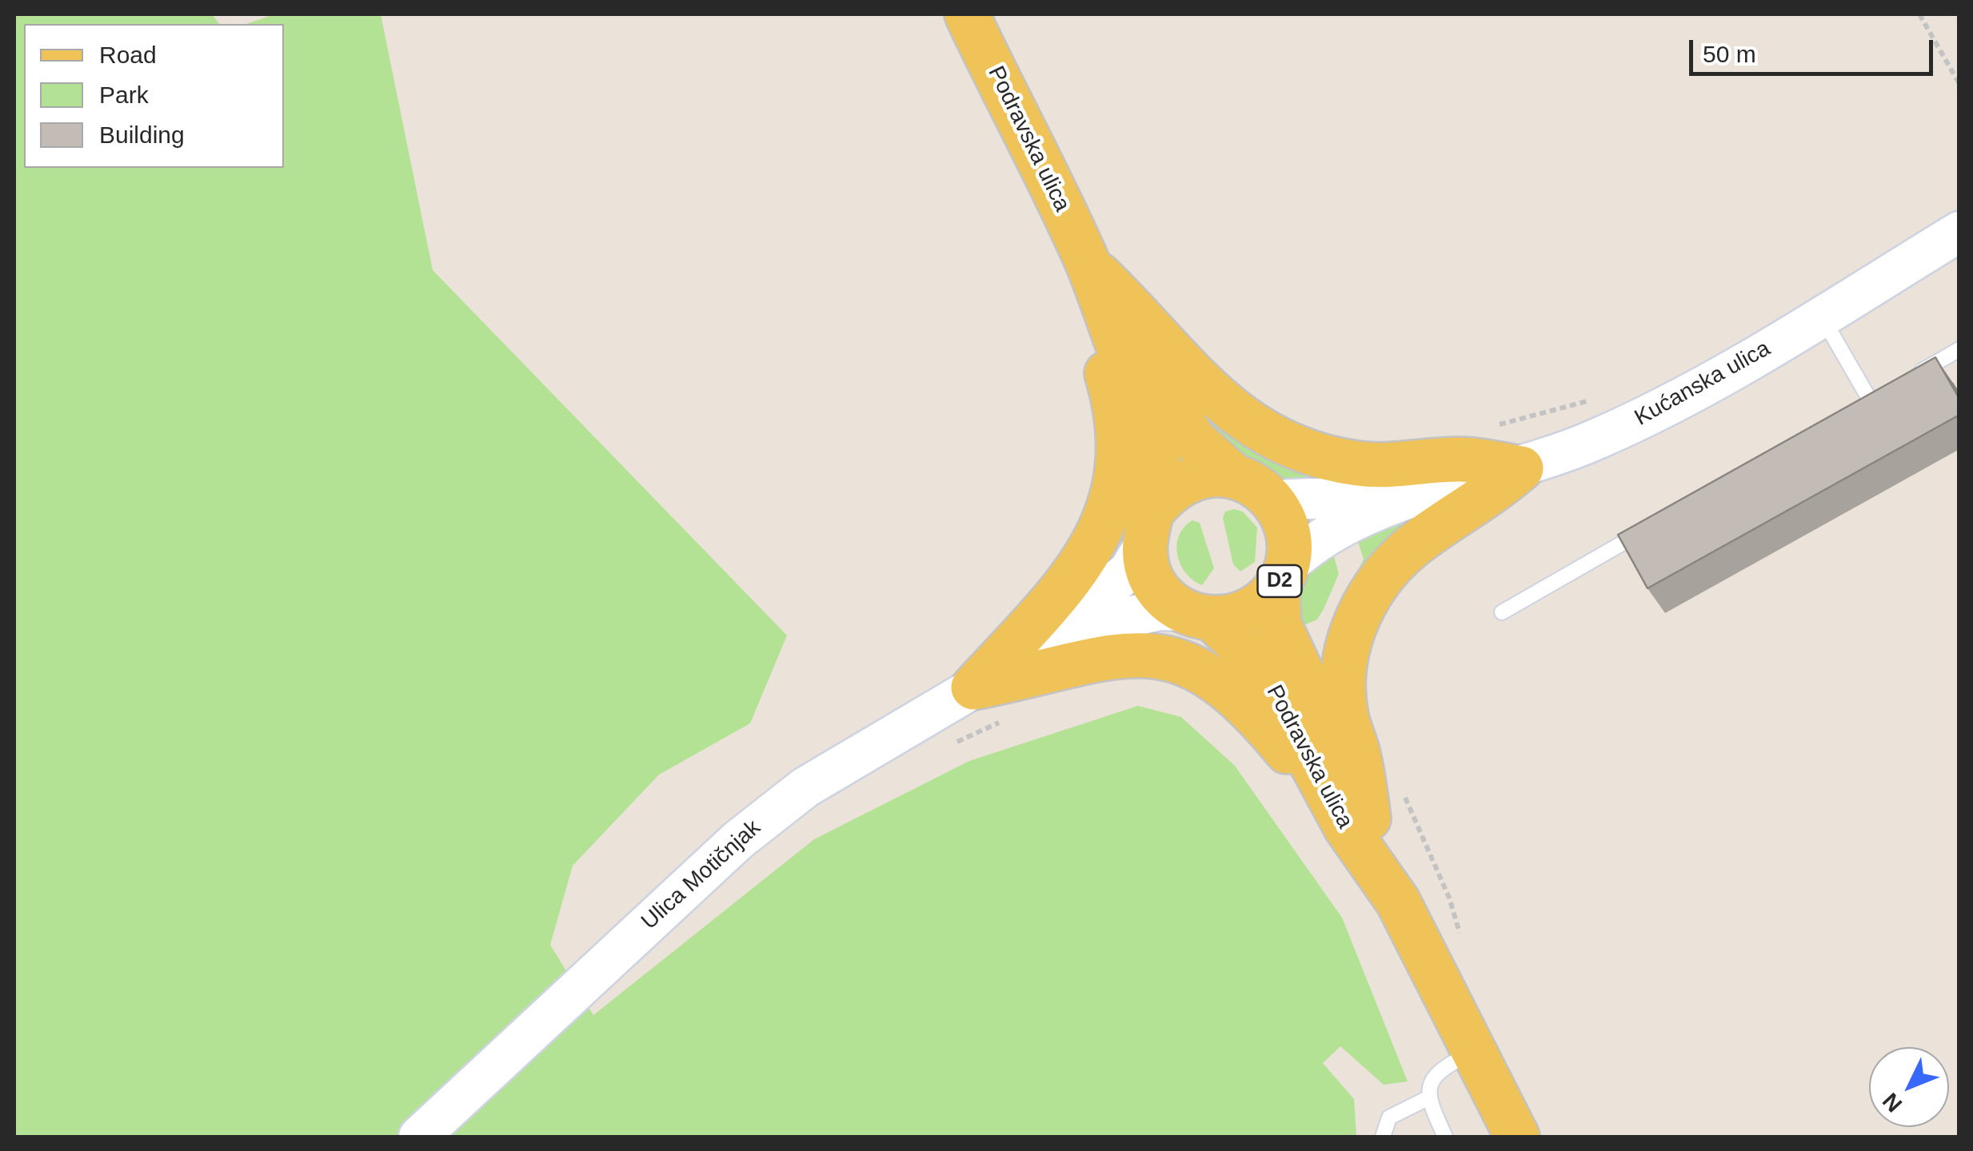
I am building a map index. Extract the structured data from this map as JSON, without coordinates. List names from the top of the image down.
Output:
{
  "streets": {
    "main road": [
      "Podravska ulica",
      "Kućanska ulica",
      "D2",
      "Ulica Motičnjak"
    ]
  },
  "crossings": [
    ["Podravska ulica", "Kućanska ulica"],
    ["Podravska ulica", "D2"],
    ["Podravska ulica", "Ulica Motičnjak"],
    ["Kućanska ulica", "D2"],
    ["Kućanska ulica", "Ulica Motičnjak"],
    ["D2", "Ulica Motičnjak"]
  ],
  "legend": ["Road", "Park", "Building"],
  "scale_bar": "50 m",
  "north": "bottom left"
}
